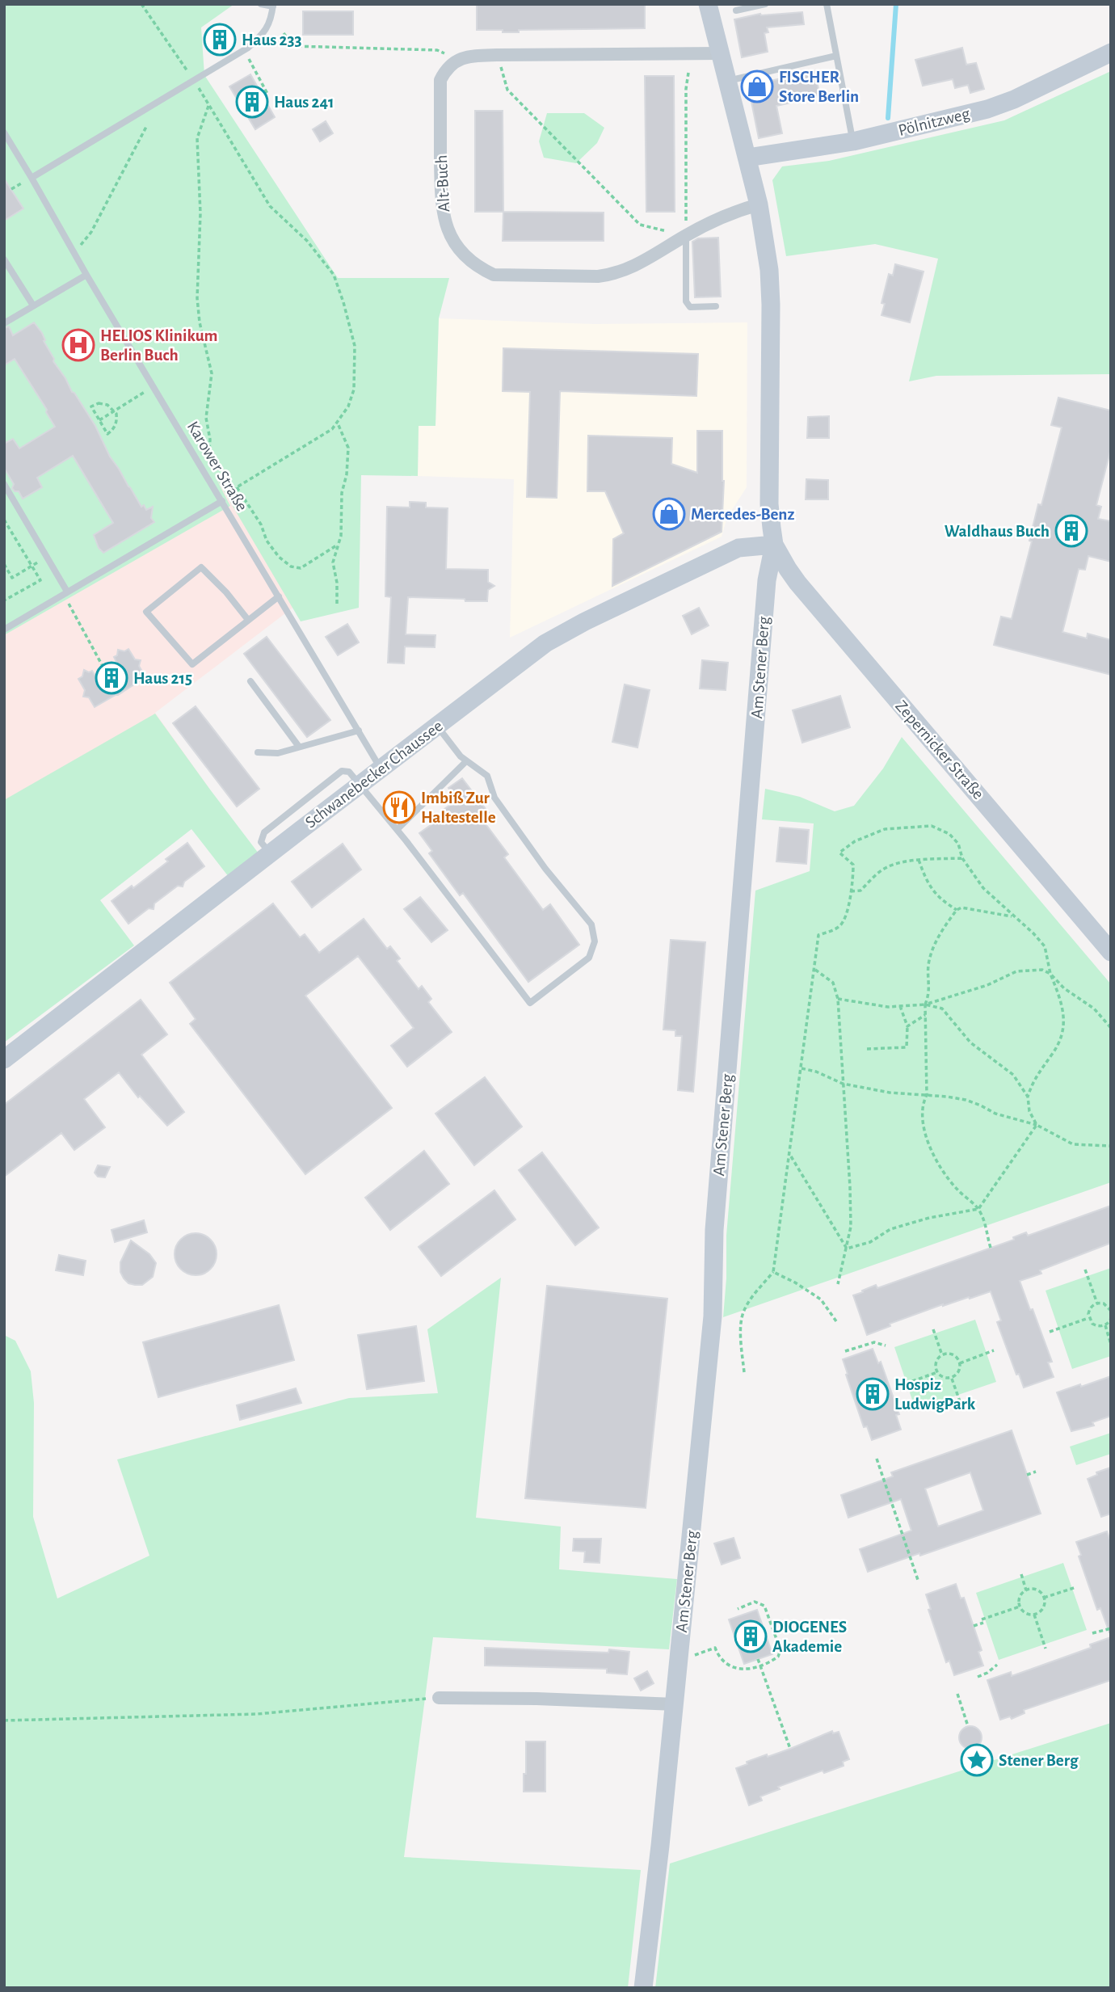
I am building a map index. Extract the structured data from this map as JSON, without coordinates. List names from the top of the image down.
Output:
{
  "streets": {
    "main road": [
      "Pölnitzweg",
      "Am Stener Berg",
      "Zepernicker Straße",
      "Schwanebecker Chaussee"
    ],
    "street": ["Alt-Buch"],
    "lane": ["Karower Straße"]
  },
  "crossings": [
    ["Karower Straße", "Schwanebecker Chaussee"],
    ["Am Stener Berg", "Zepernicker Straße"],
    ["Am Stener Berg", "Schwanebecker Chaussee"],
    ["Zepernicker Straße", "Schwanebecker Chaussee"]
  ],
  "places": {
    "building": [
      "Haus 233",
      "Haus 241",
      "Waldhaus Buch",
      "Haus 215",
      "Hospiz LudwigPark",
      "DIOGENES Akademie"
    ],
    "shop": ["FISCHER Store Berlin", "Mercedes-Benz"],
    "hospital": ["HELIOS Klinikum Berlin Buch"],
    "restaurant": ["Imbiß Zur Haltestelle"],
    "place": ["Stener Berg"]
  }
}
